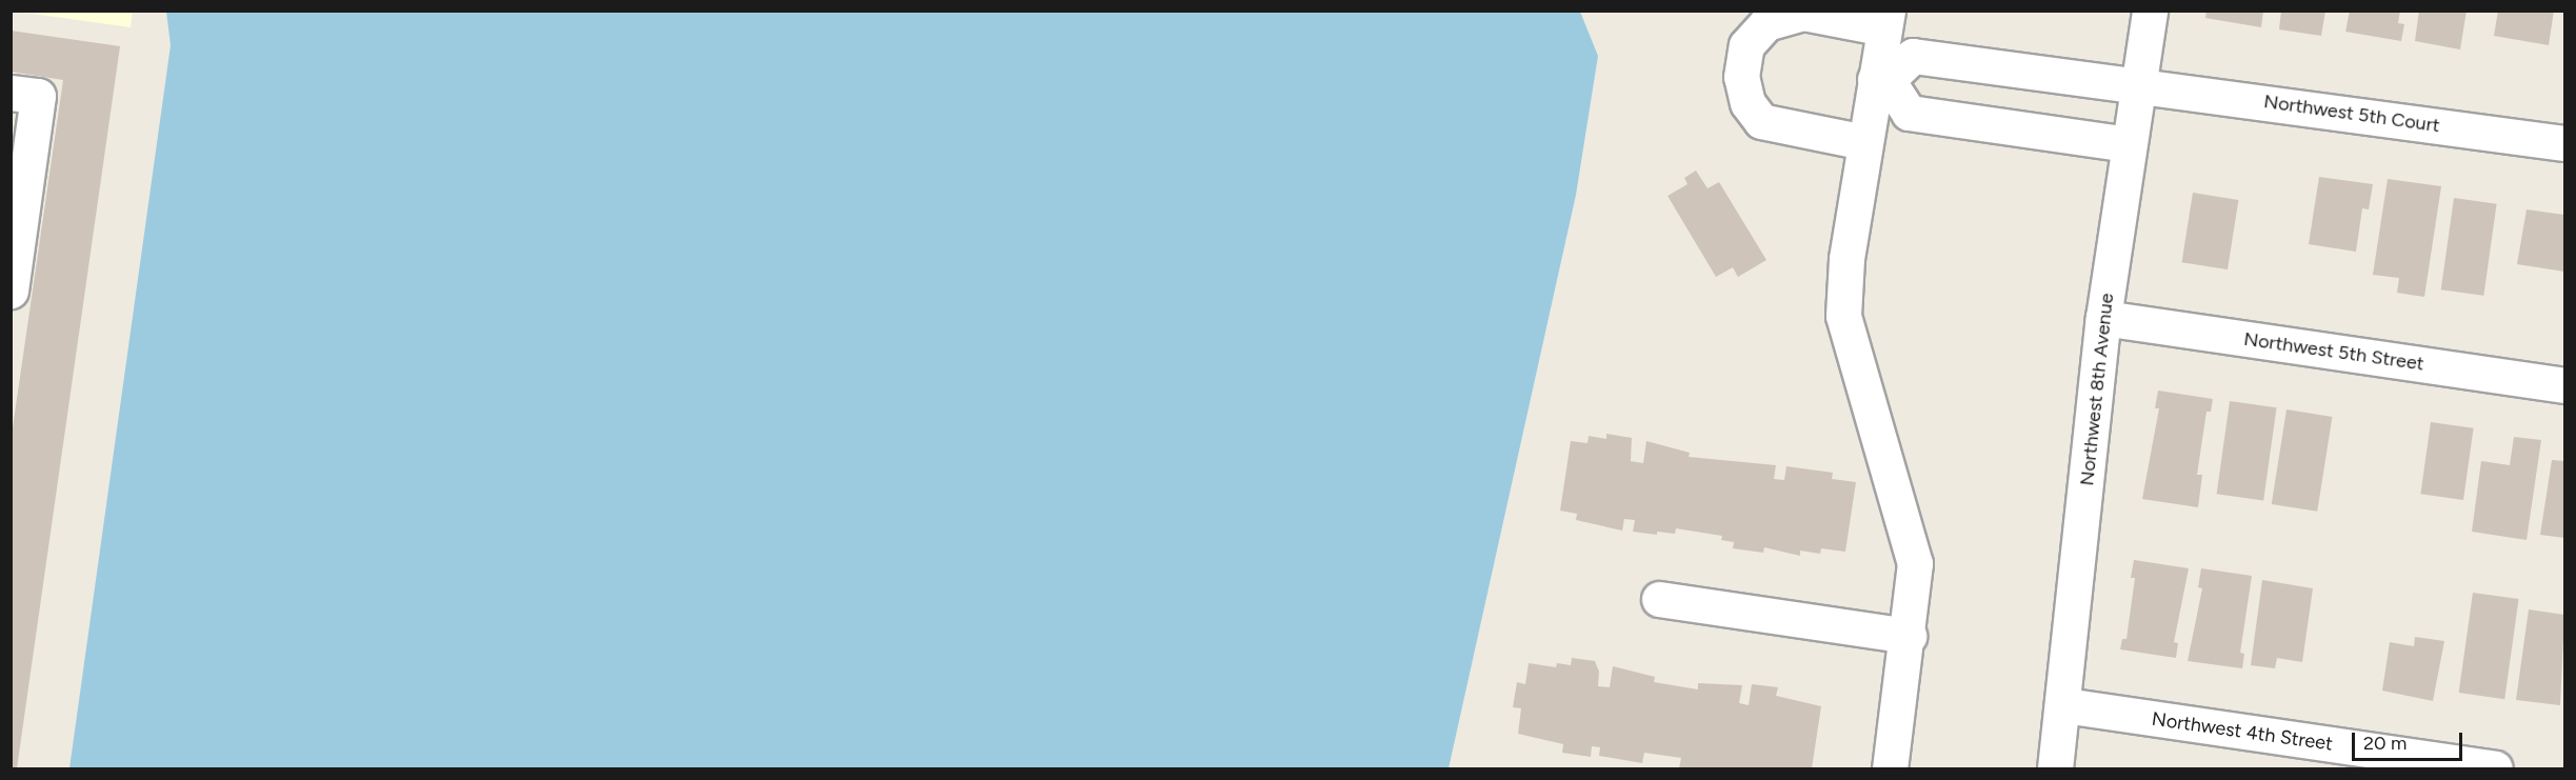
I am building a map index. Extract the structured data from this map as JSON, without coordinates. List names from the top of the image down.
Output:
{
  "streets": {
    "street": [
      "Northwest 5th Court",
      "Northwest 5th Street",
      "Northwest 8th Avenue",
      "Northwest 4th Street"
    ]
  },
  "crossings": [
    ["Northwest 5th Court", "Northwest 8th Avenue"],
    ["Northwest 5th Street", "Northwest 8th Avenue"],
    ["Northwest 8th Avenue", "Northwest 4th Street"]
  ],
  "scale_bar": "20 m"
}
